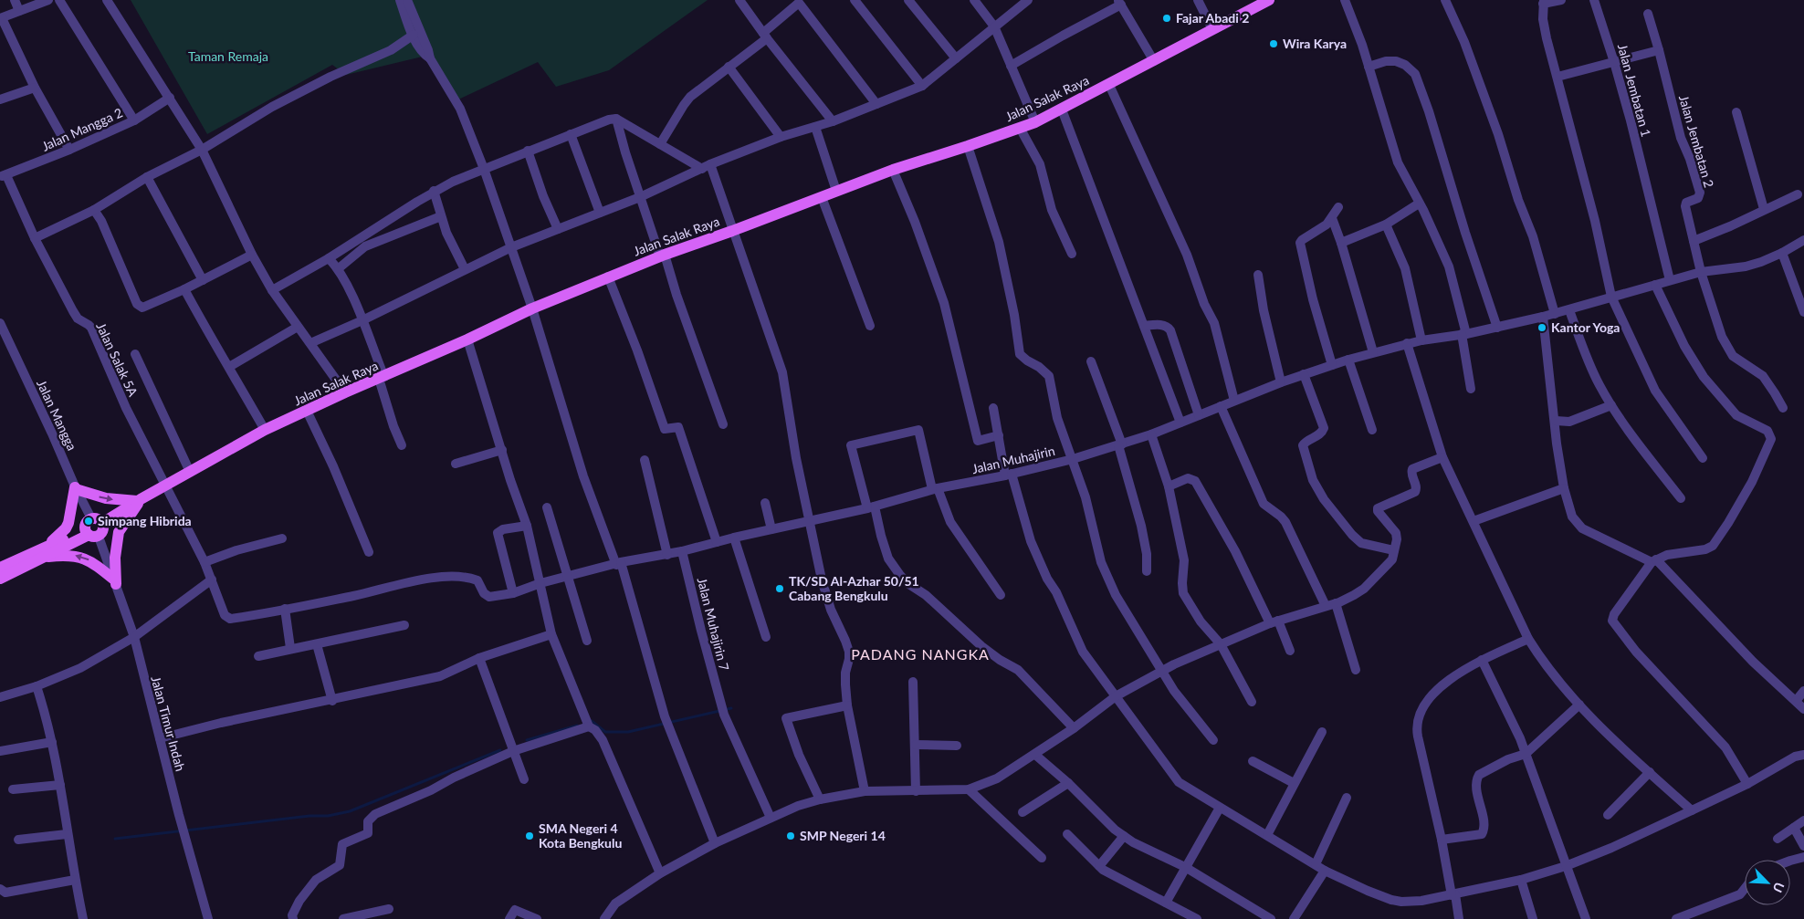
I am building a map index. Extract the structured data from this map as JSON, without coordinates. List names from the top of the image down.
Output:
{
  "streets": {
    "main road": ["Jalan Salak Raya"],
    "street": [
      "Jalan Jembatan 1",
      "Jalan Mangga 2",
      "Jalan Jembatan 2",
      "Jalan Salak 5A",
      "Jalan Mangga",
      "Jalan Muhajirin",
      "Jalan Muhajirin 7",
      "Jalan Timur Indah"
    ]
  },
  "crossings": [
    ["Jalan Jembatan 1", "Jalan Muhajirin"],
    ["Jalan Salak Raya", "Jalan Salak 5A"],
    ["Jalan Salak Raya", "Jalan Mangga"],
    ["Jalan Mangga 2", "Jalan Salak 5A"],
    ["Jalan Salak 5A", "Jalan Muhajirin"],
    ["Jalan Muhajirin", "Jalan Muhajirin 7"]
  ],
  "districts": ["PADANG NANGKA"],
  "parks": ["Taman Remaja"],
  "places": [
    "Fajar Abadi 2",
    "Wira Karya",
    "Kantor Yoga",
    "Simpang Hibrida",
    "TK/SD Al-Azhar 50/51 Cabang Bengkulu",
    "SMA Negeri 4 Kota Bengkulu",
    "SMP Negeri 14"
  ],
  "north": "bottom right"
}
